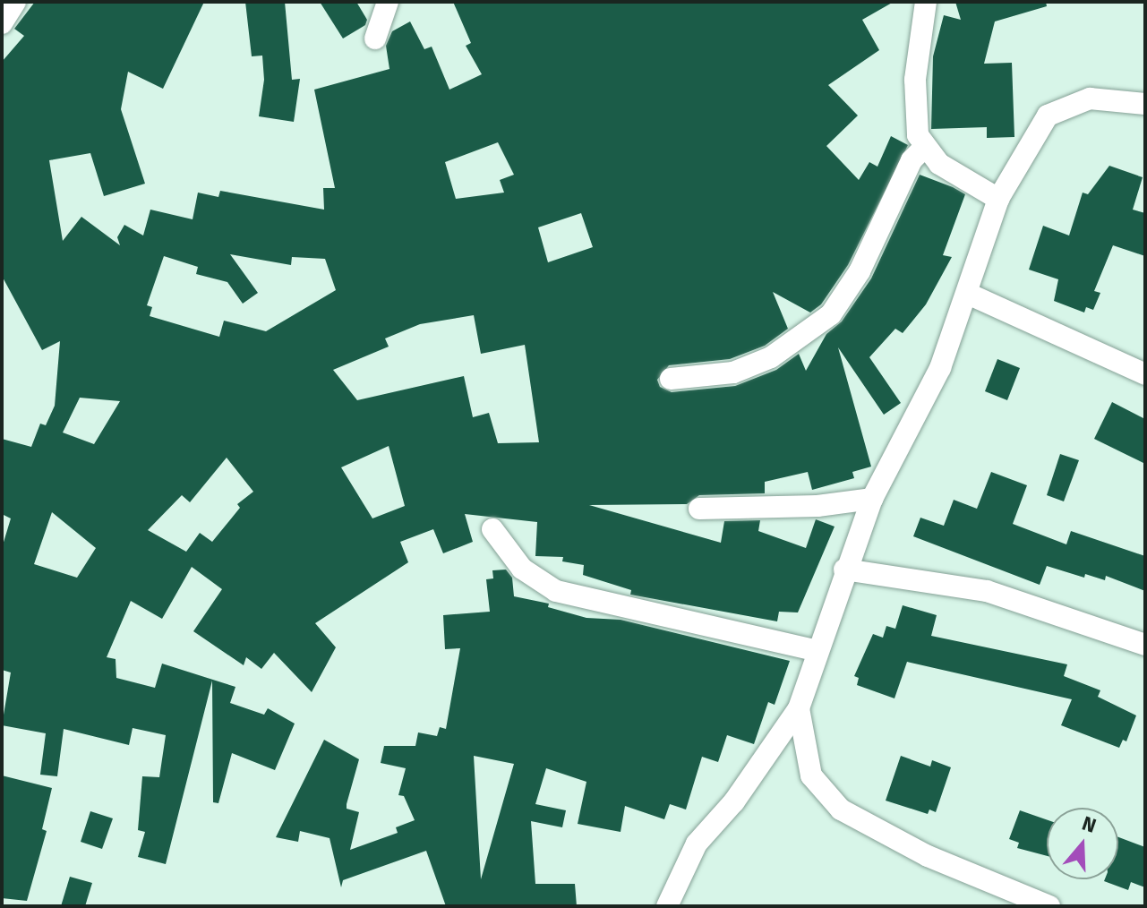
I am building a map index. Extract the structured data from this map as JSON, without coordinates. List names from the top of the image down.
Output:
{
  "north": "top"
}
